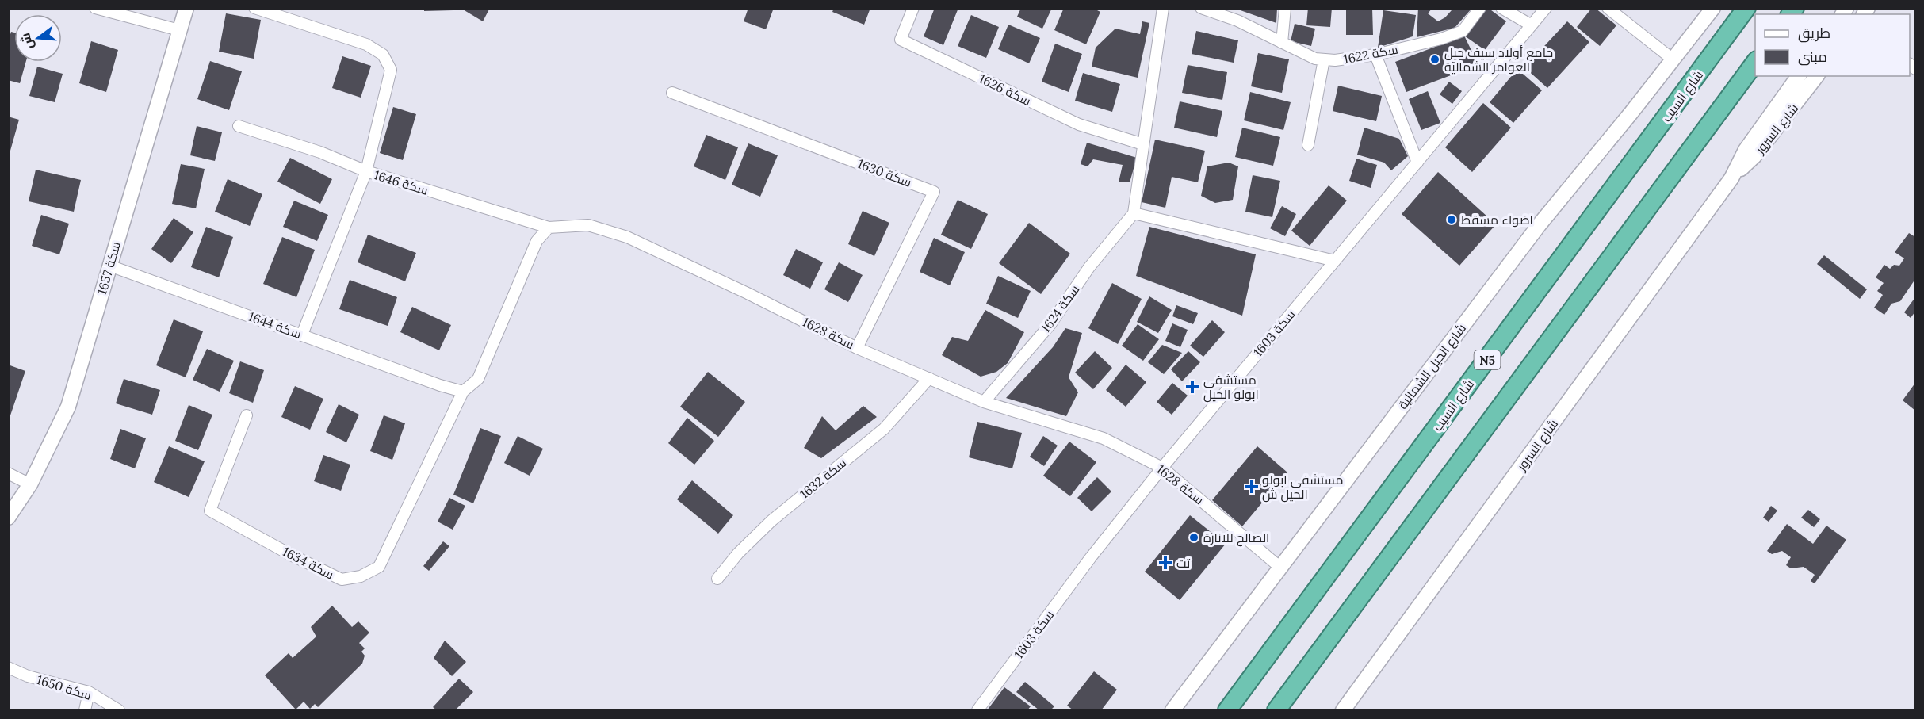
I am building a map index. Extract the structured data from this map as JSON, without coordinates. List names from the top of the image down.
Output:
{
  "streets": {
    "highway": ["شارع السيب", "N5"],
    "street": [
      "سكة 1622",
      "سكة 1626",
      "شارع السرور",
      "سكة 1630",
      "سكة 1646",
      "سكة 1657",
      "سكة 1624",
      "سكة 1644",
      "سكة 1628",
      "سكة 1603",
      "شارع الحيل الشمالية",
      "سكة 1632",
      "سكة 1634",
      "سكة 1650"
    ]
  },
  "crossings": [
    ["سكة 1626", "سكة 1624"],
    ["سكة 1630", "سكة 1628"],
    ["سكة 1646", "سكة 1644"],
    ["سكة 1646", "سكة 1628"],
    ["سكة 1657", "سكة 1644"],
    ["سكة 1624", "سكة 1628"],
    ["سكة 1644", "سكة 1634"],
    ["سكة 1628", "سكة 1603"],
    ["سكة 1628", "شارع الحيل الشمالية"],
    ["سكة 1628", "سكة 1632"]
  ],
  "places": {
    "other": ["جامع أولاد سيف حيل العوامر الشمالية", "اضواء مسقط", "الصالح للانارة"],
    "health": ["مستشفى ابولو الحيل", "مستشفى ابولو الحيل ش", "تت"]
  },
  "legend": ["طريق", "مبنى"],
  "north": "left"
}
